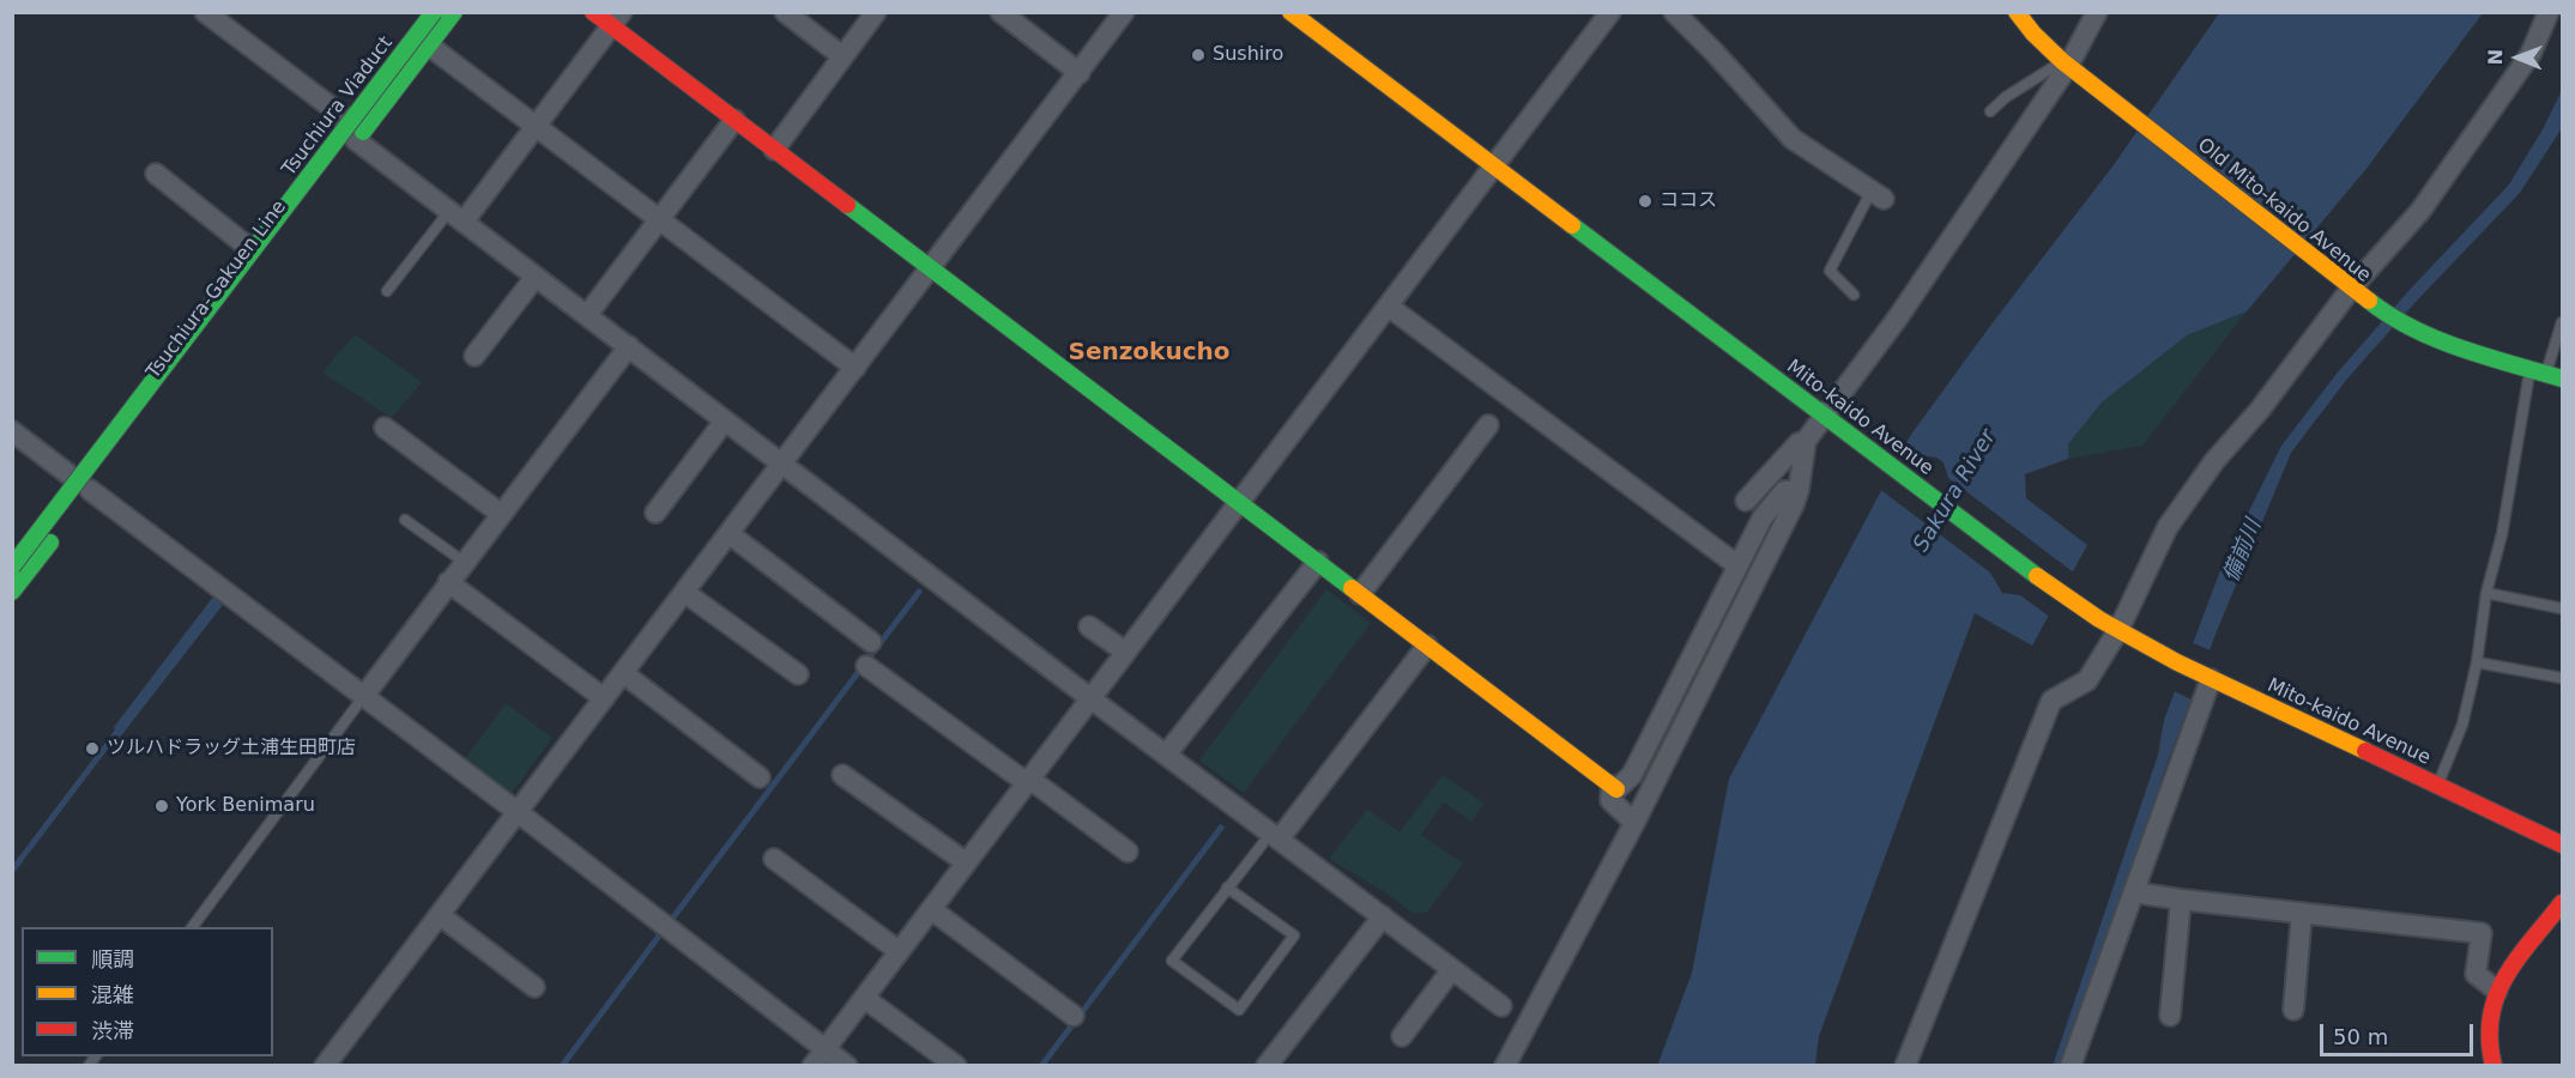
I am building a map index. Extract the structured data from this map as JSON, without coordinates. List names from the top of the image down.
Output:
{
  "streets": {
    "main road": [
      "Tsuchiura Viaduct",
      "Old Mito-kaido Avenue",
      "Tsuchiura-Gakuen Line",
      "Mito-kaido Avenue"
    ]
  },
  "districts": ["Senzokucho"],
  "water": ["Sakura River", "備前川"],
  "places": [
    "Sushiro",
    "ココス",
    "ツルハドラッグ土浦生田町店",
    "York Benimaru"
  ],
  "legend": ["順調", "混雑", "渋滞"],
  "scale_bar": "50 m",
  "north": "left"
}
